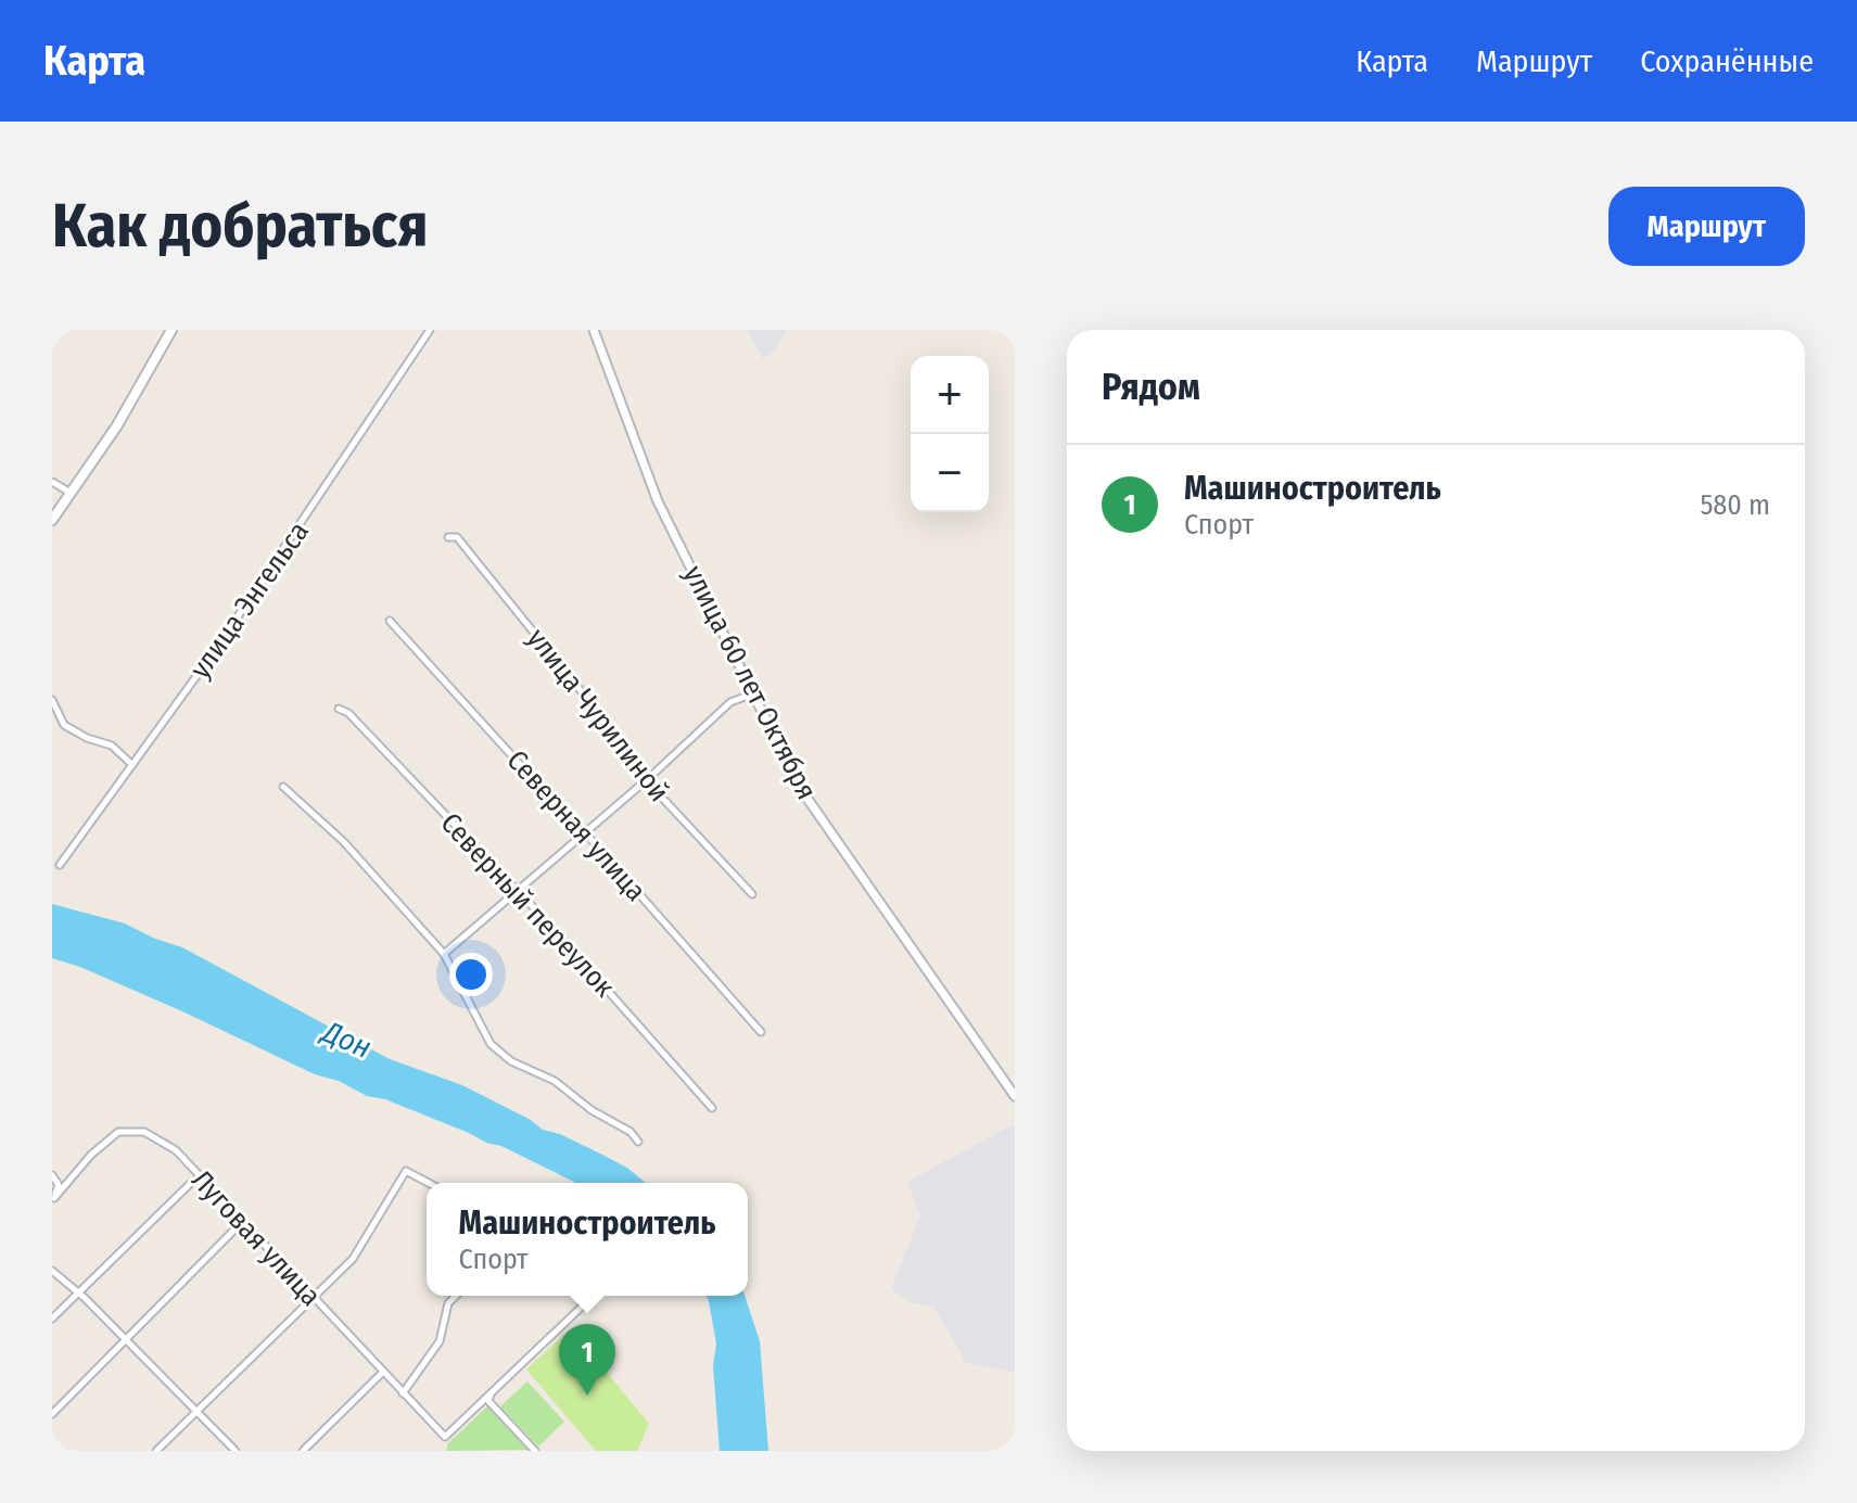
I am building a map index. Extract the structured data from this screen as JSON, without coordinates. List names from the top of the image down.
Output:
{
  "streets": {
    "street": [
      "улица Энгельса",
      "улица 60 лет Октября",
      "улица Чурилиной",
      "Северная улица",
      "Северный переулок",
      "Луговая улица"
    ]
  },
  "water": ["Дон"],
  "page": {
    "header": "Карта",
    "nav": ["Карта", "Маршрут", "Сохранённые"],
    "buttons": "Маршрут",
    "title": "Как добраться",
    "heading": "Рядом",
    "map_buttons": ["+", "−"],
    "list": [
      {
        "mark": "1",
        "name": "Машиностроитель",
        "note": "Спорт",
        "value": "580 m"
      }
    ],
    "popup": ["Машиностроитель", "Спорт"],
    "pins": "1"
  }
}
